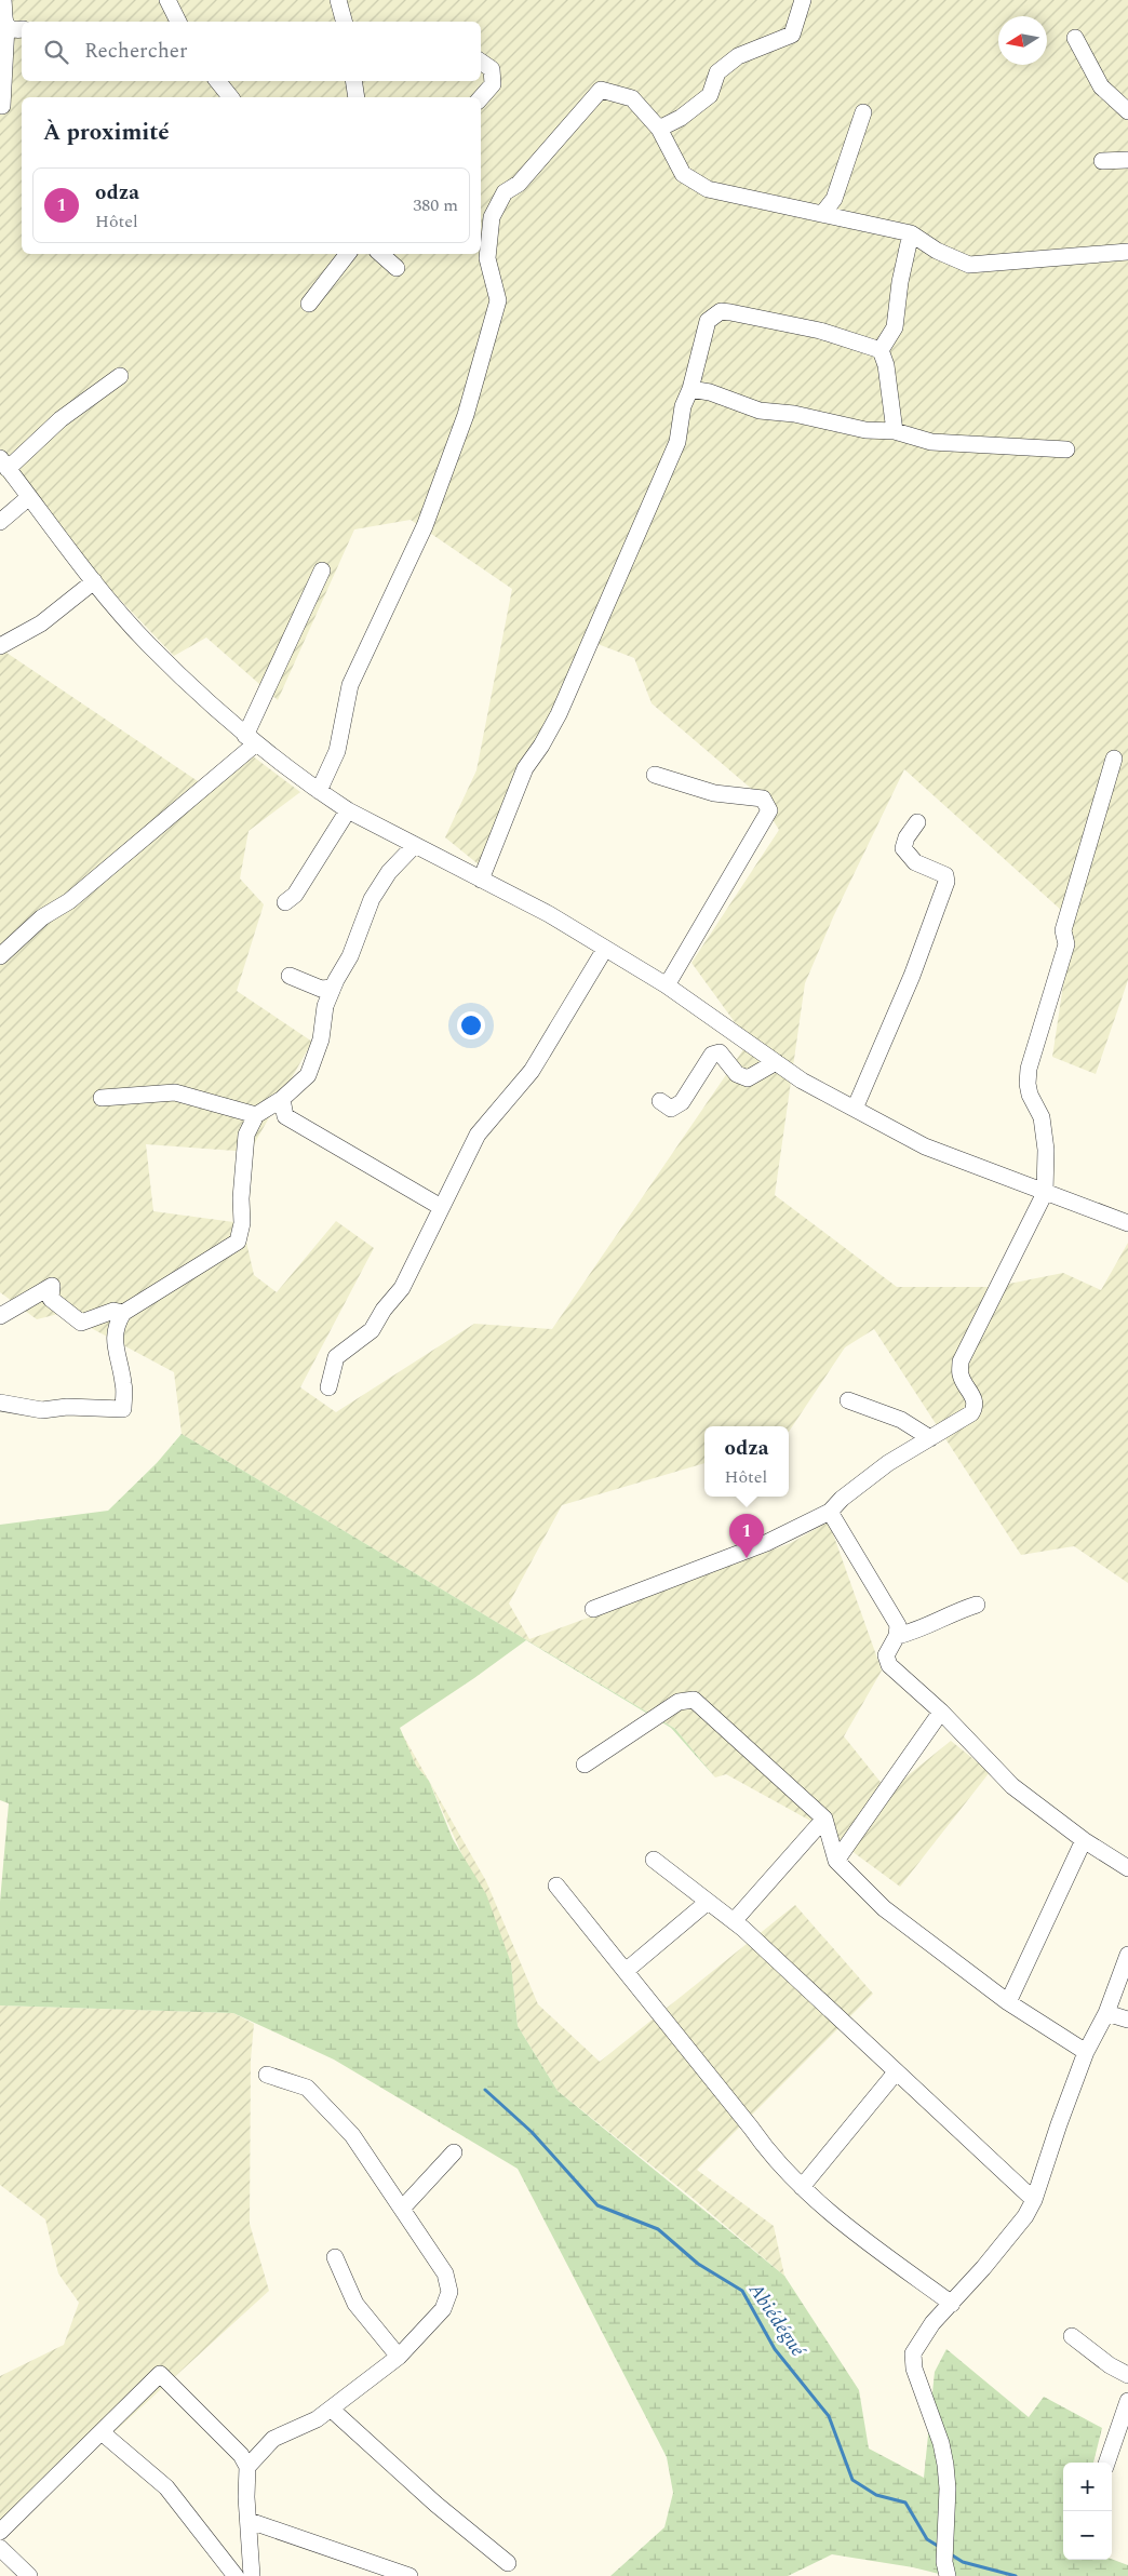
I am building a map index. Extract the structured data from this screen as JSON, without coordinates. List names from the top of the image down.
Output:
{
  "water": ["Abiédégué"],
  "north": "left",
  "page": {
    "search": "Rechercher",
    "heading": "À proximité",
    "list": [
      {
        "mark": "1",
        "name": "odza",
        "note": "Hôtel",
        "value": "380 m"
      }
    ],
    "popup": ["odza", "Hôtel"],
    "pins": "1",
    "map_buttons": ["+", "−"]
  }
}
